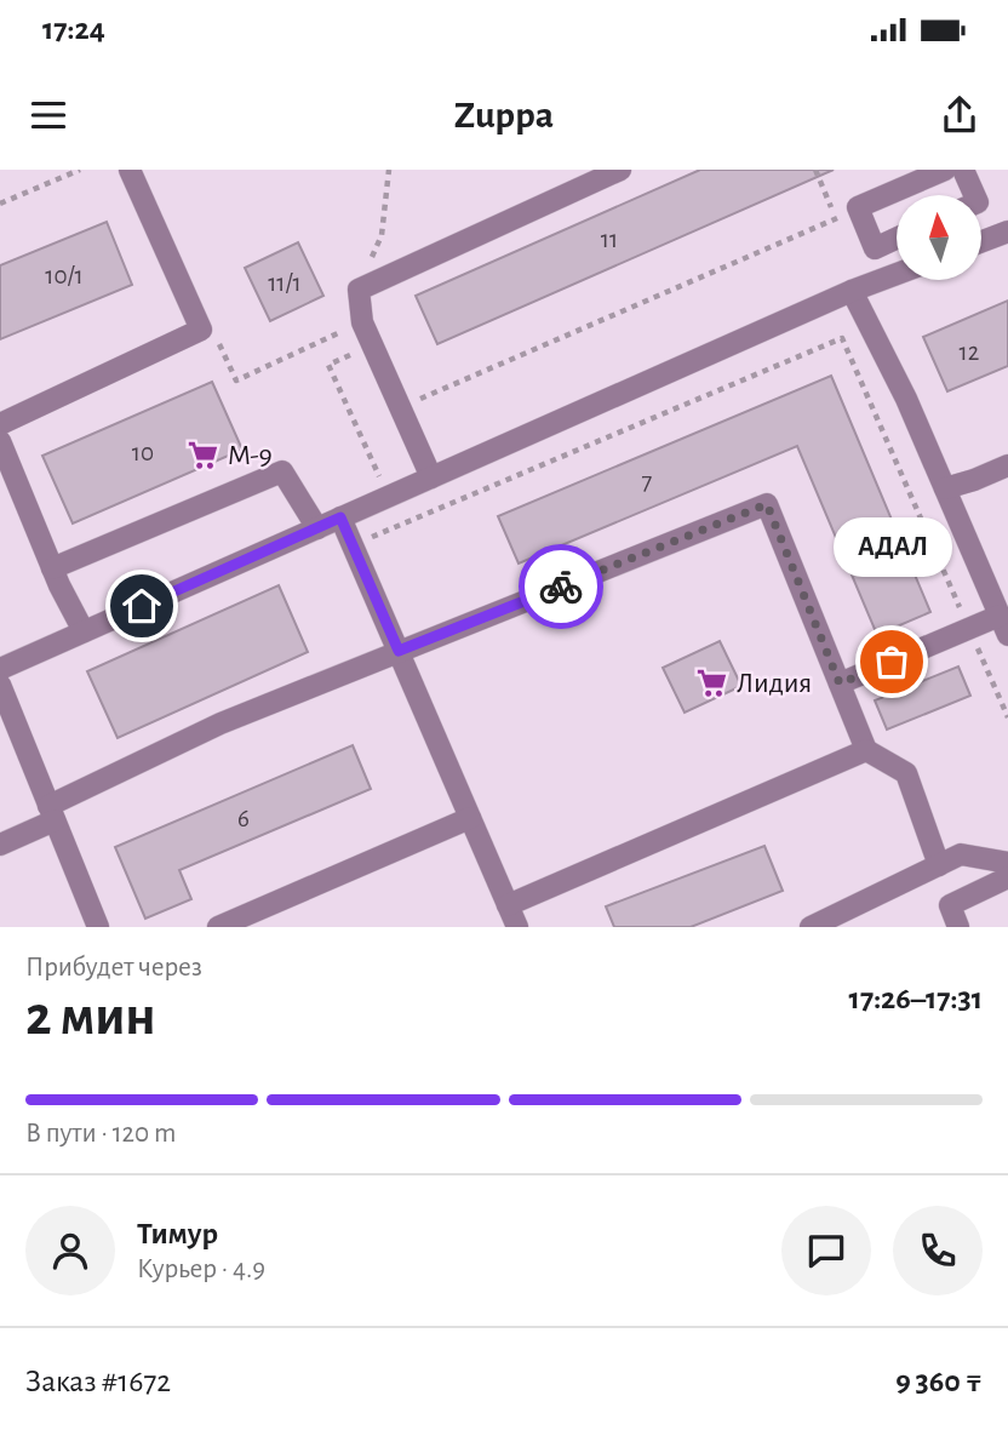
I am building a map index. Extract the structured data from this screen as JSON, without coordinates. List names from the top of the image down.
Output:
{
  "places": {
    "supermarket": ["M-9", "Лидия"],
    "other": ["АДАЛ"]
  },
  "house_numbers": [
    "11",
    "10/1",
    "11/1",
    "12",
    "10",
    "7",
    "6"
  ],
  "north": "top",
  "page": {
    "status": "17:24",
    "header": "Zuppa",
    "bubble": "АДАЛ",
    "heading": ["2 мин", "Прибудет через", "17:26–17:31"],
    "panel": [
      "Тимур",
      "Курьер · 4.9",
      "Заказ #1672",
      "9 360 ₸"
    ],
    "bar": "В пути · 120 m"
  }
}
